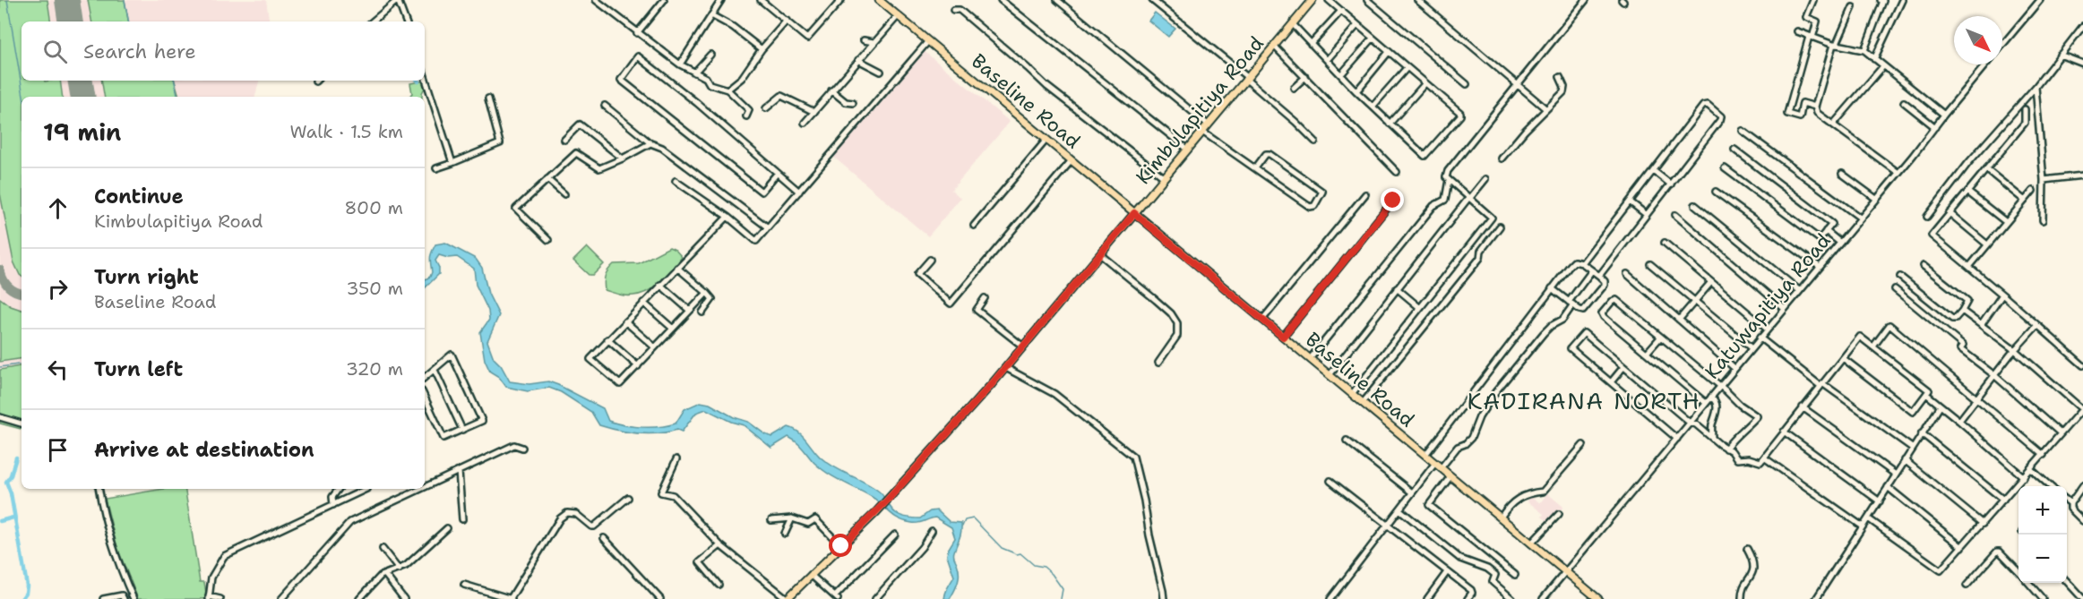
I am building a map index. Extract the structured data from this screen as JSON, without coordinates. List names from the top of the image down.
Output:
{
  "streets": {
    "main road": ["Baseline Road", "Kimbulapitiya Road"],
    "street": ["Katuwapitiya Road"]
  },
  "crossings": [
    ["Baseline Road", "Kimbulapitiya Road"],
    ["Baseline Road", "Katuwapitiya Road"]
  ],
  "districts": ["KADIRANA NORTH"],
  "north": "bottom right",
  "page": {
    "search": "Search here",
    "heading": ["19 min", "Walk · 1.5 km"],
    "list": [
      ["Continue", "Kimbulapitiya Road", "800 m"],
      ["Turn right", "Baseline Road", "350 m"],
      ["Turn left", "320 m"],
      "Arrive at destination"
    ],
    "map_buttons": ["+", "−"]
  }
}
